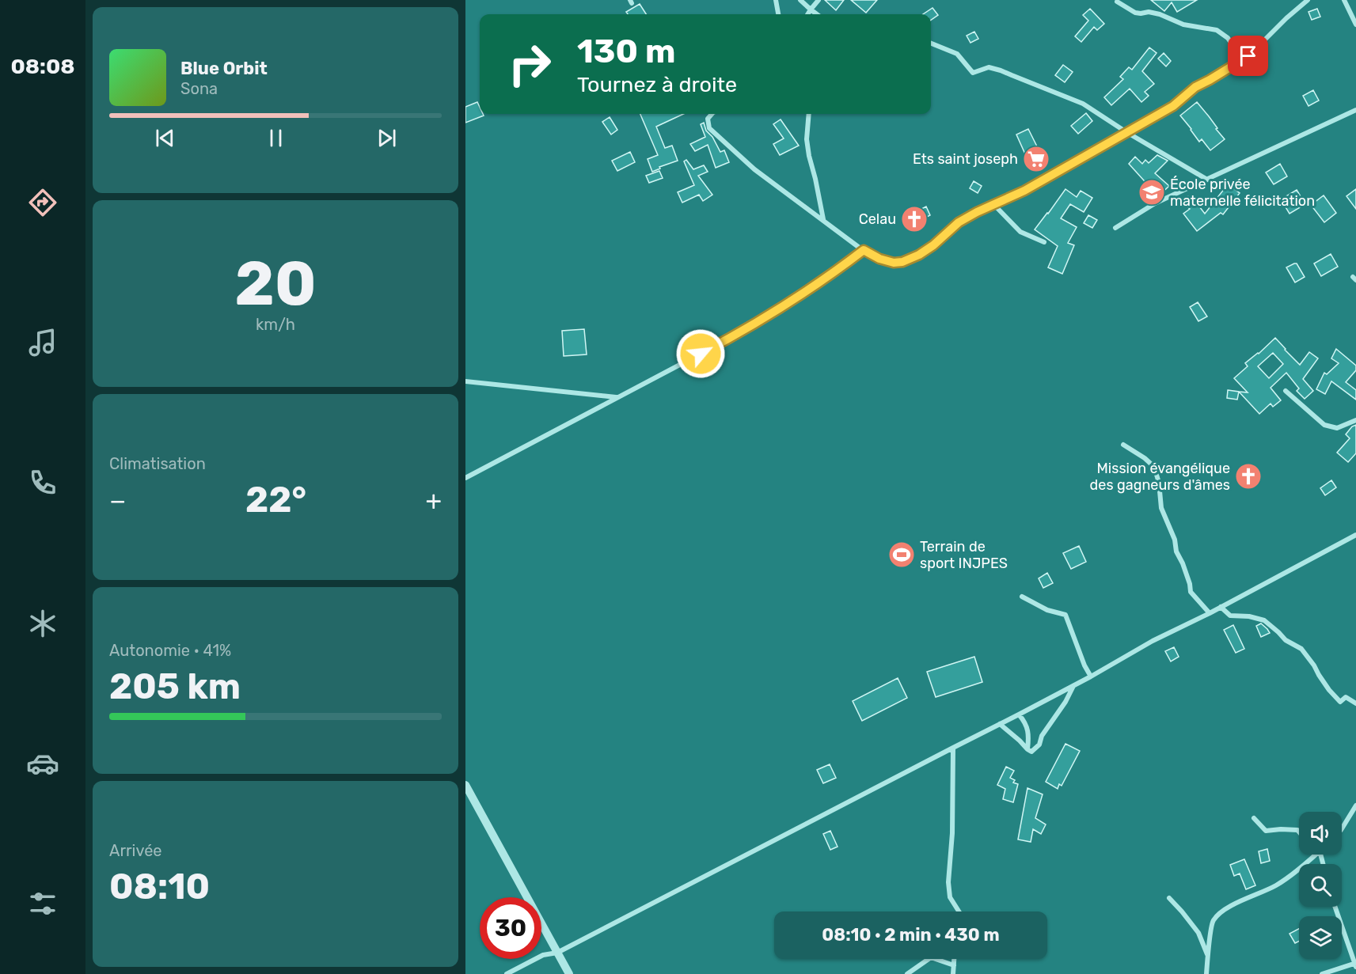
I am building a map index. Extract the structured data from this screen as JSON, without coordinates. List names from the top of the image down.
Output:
{
  "places": {
    "supermarket": ["Ets saint joseph"],
    "school or university": ["École privée maternelle félicitation"],
    "church": ["Celau", "Mission évangélique des gagneurs d'âmes"],
    "sports": ["Terrain de sport INJPES"]
  },
  "page": {
    "tabs": "08:08",
    "turn": ["130 m", "Tournez à droite"],
    "song": ["Blue Orbit", "Sona"],
    "tile": [
      ["20", "km/h"],
      "Climatisation",
      ["Autonomie · 41%", "205 km"],
      ["Arrivée", "08:10"]
    ],
    "heat": ["−", "22°", "+"],
    "limit": "30",
    "trip": "08:10 · 2 min · 430 m"
  }
}
